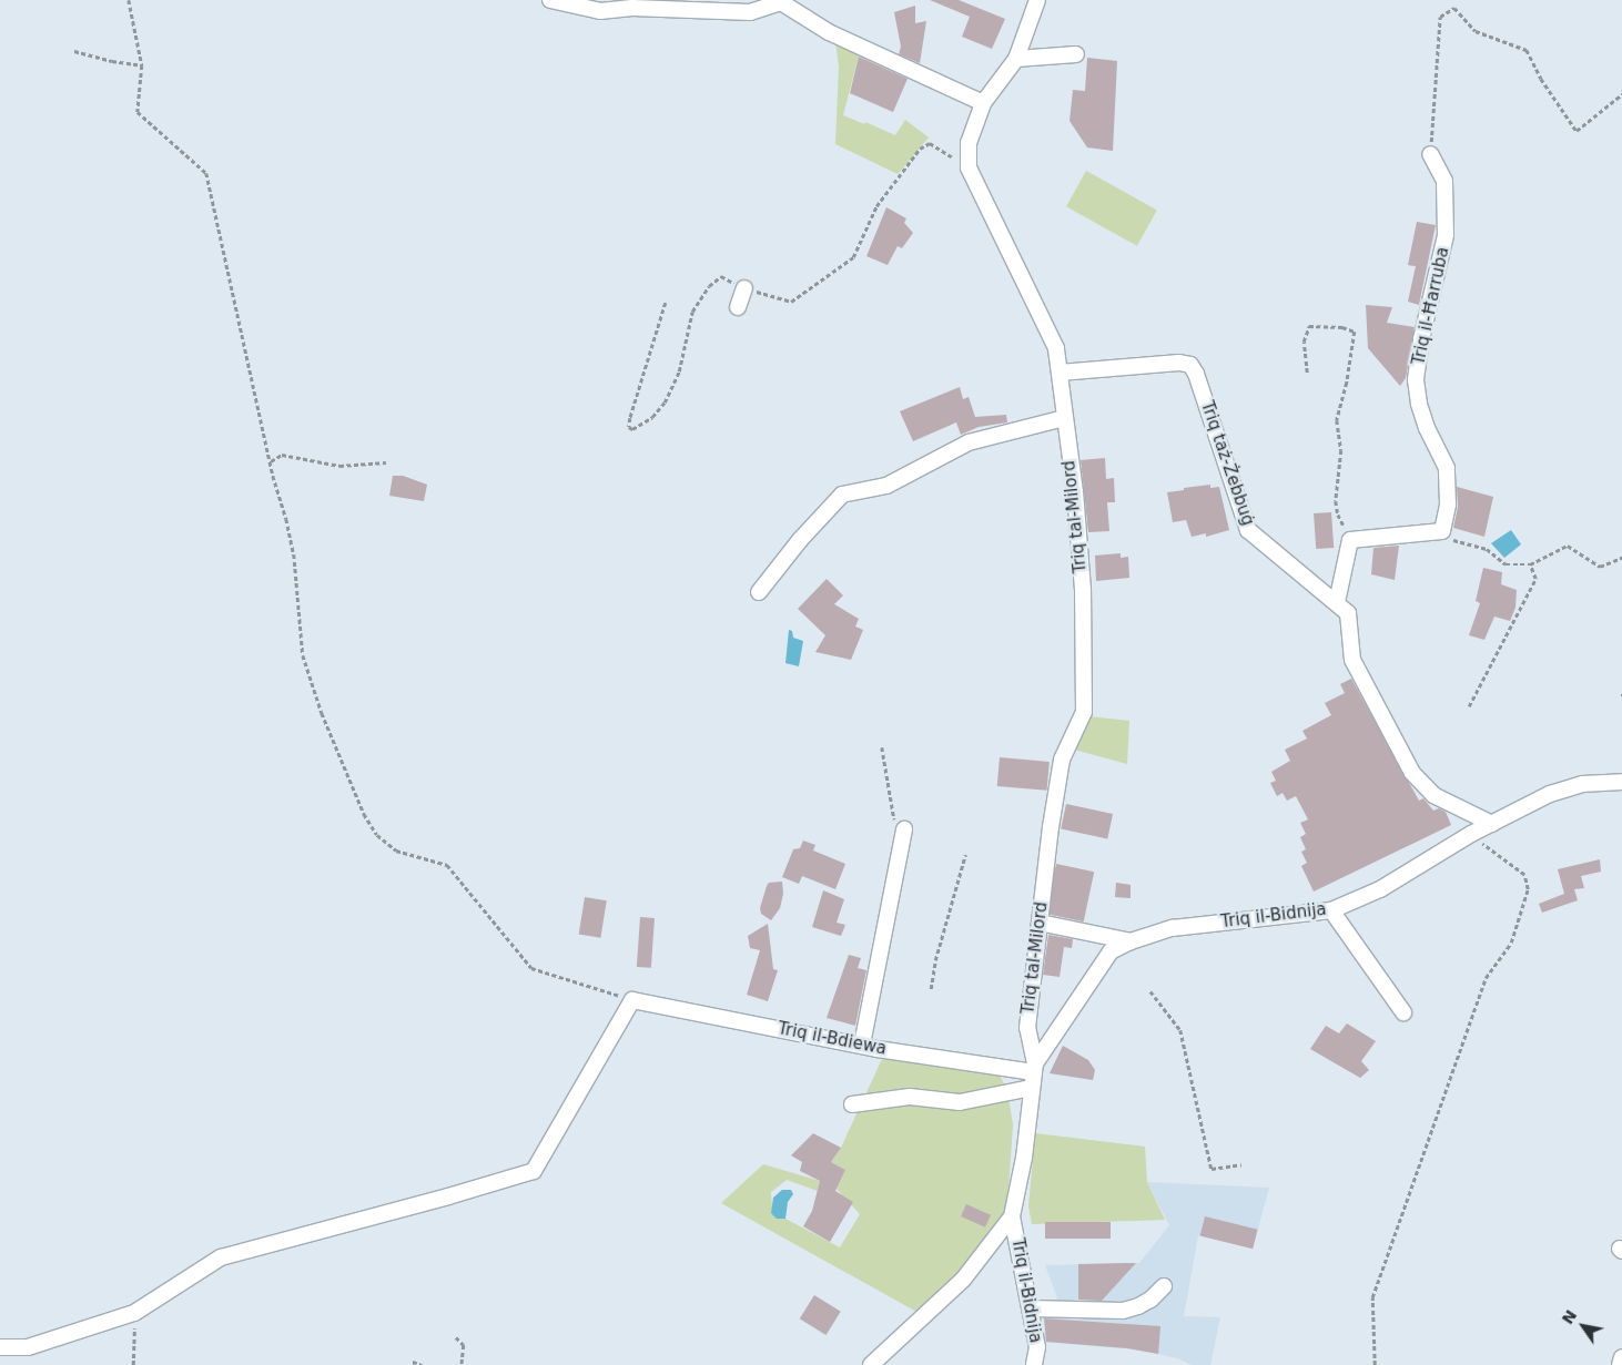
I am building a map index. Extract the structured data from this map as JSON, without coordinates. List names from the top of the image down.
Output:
{
  "streets": {
    "street": [
      "Triq il-Ħarruba",
      "Triq taż-Żebbuġ",
      "Triq tal-Milord",
      "Triq il-Bidnija",
      "Triq il-Bdiewa"
    ]
  },
  "crossings": [
    ["Triq taż-Żebbuġ", "Triq tal-Milord"],
    ["Triq taż-Żebbuġ", "Triq il-Bidnija"],
    ["Triq tal-Milord", "Triq il-Bidnija"],
    ["Triq tal-Milord", "Triq il-Bdiewa"],
    ["Triq il-Bidnija", "Triq il-Bdiewa"]
  ],
  "north": "top left"
}
